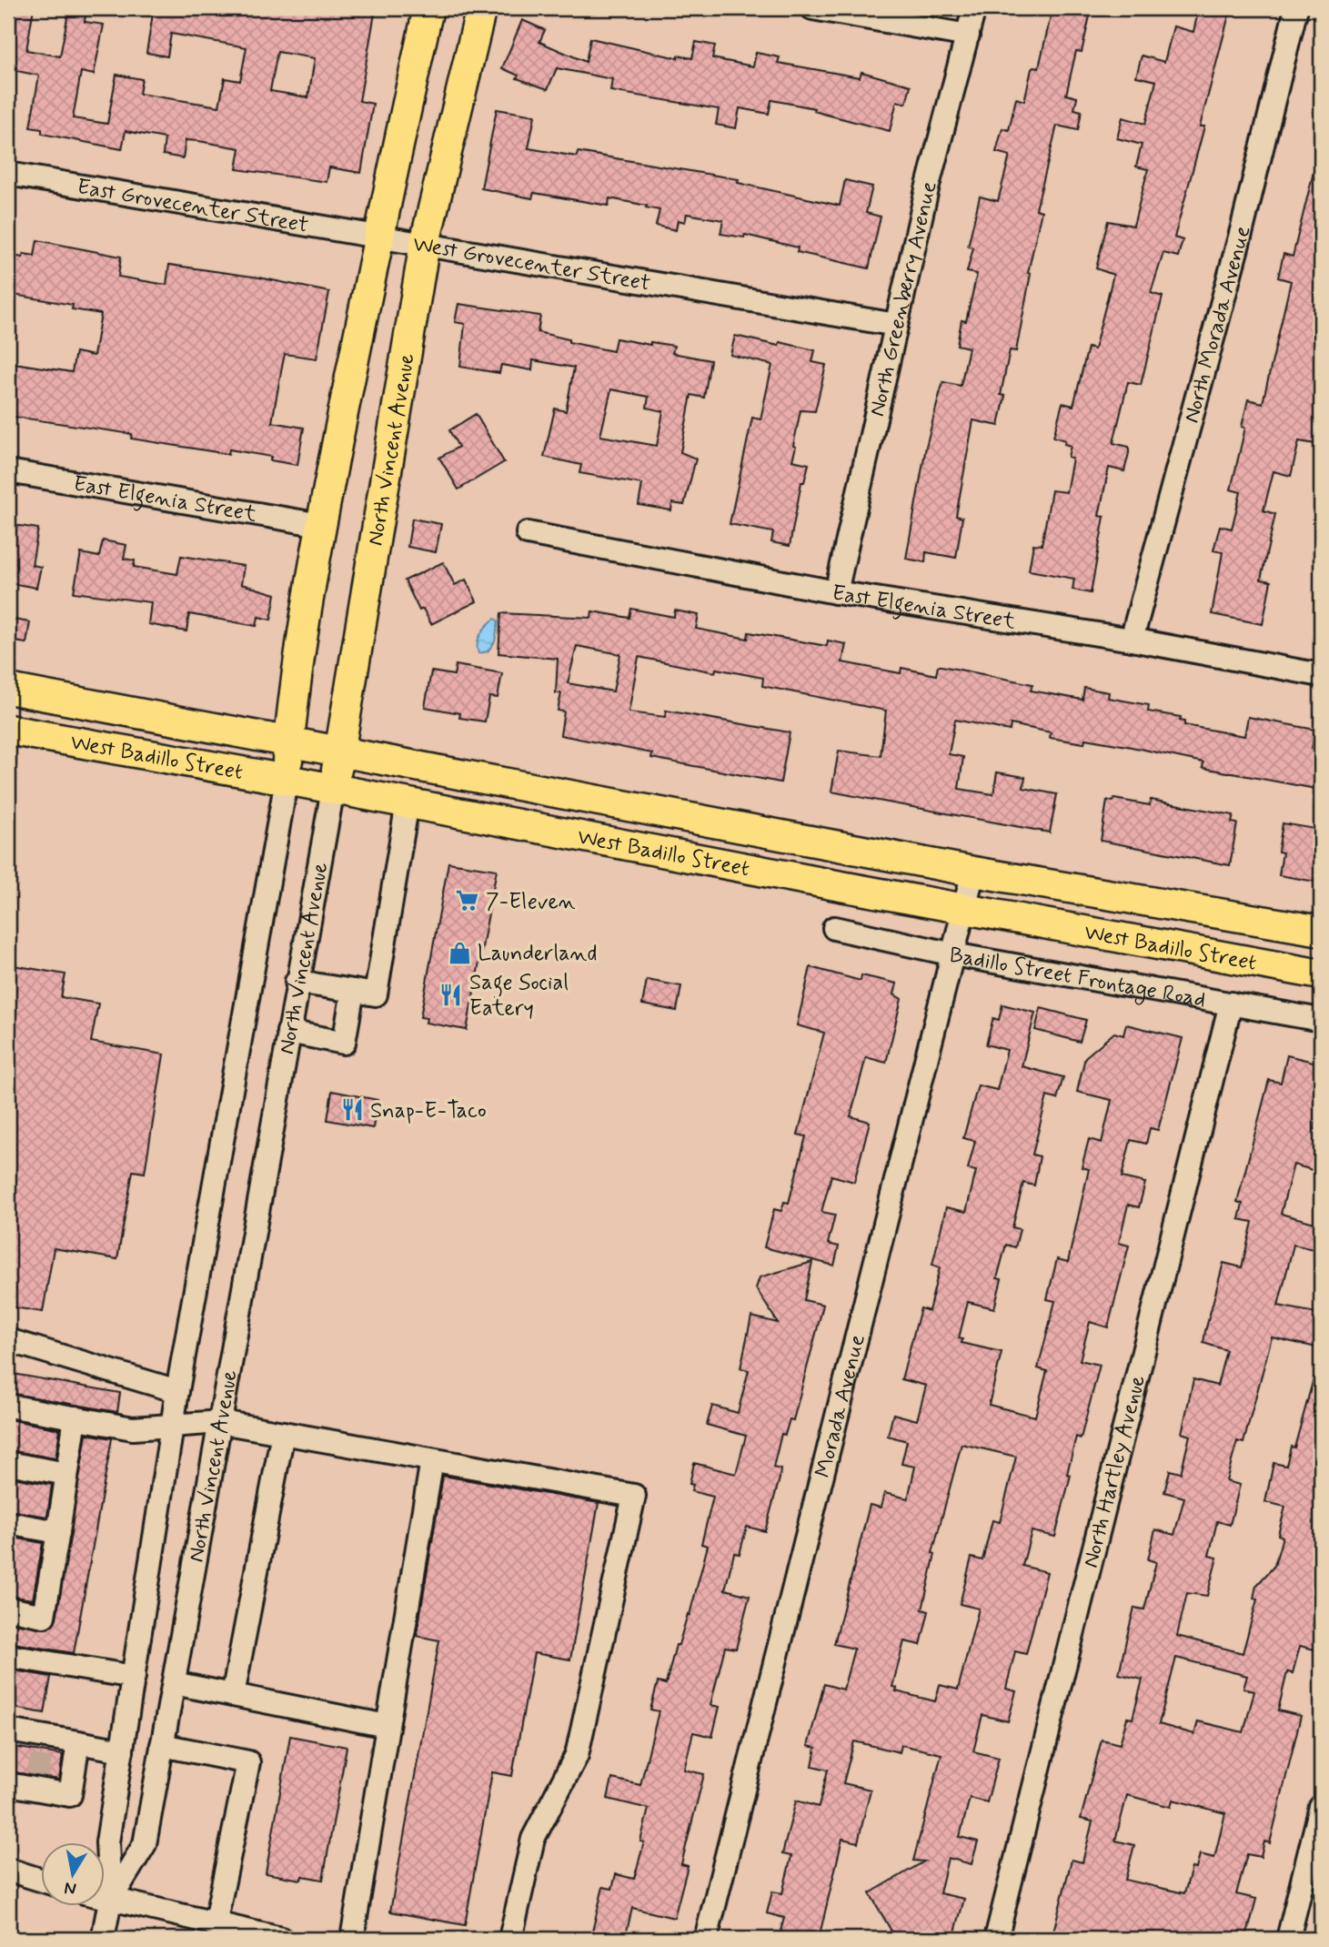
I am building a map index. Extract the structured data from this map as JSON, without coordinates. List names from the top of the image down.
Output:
{
  "streets": {
    "main road": ["North Vincent Avenue", "West Badillo Street"],
    "street": [
      "East Grovecenter Street",
      "West Grovecenter Street",
      "North Greenberry Avenue",
      "North Morada Avenue",
      "East Elgenia Street",
      "Badillo Street Frontage Road",
      "Morada Avenue",
      "North Hartley Avenue"
    ]
  },
  "crossings": [
    ["East Grovecenter Street", "West Grovecenter Street"],
    ["East Grovecenter Street", "North Vincent Avenue"],
    ["West Grovecenter Street", "North Greenberry Avenue"],
    ["West Grovecenter Street", "North Vincent Avenue"],
    ["North Greenberry Avenue", "East Elgenia Street"],
    ["North Morada Avenue", "East Elgenia Street"],
    ["North Vincent Avenue", "East Elgenia Street"],
    ["North Vincent Avenue", "West Badillo Street"],
    ["West Badillo Street", "Morada Avenue"],
    ["Badillo Street Frontage Road", "Morada Avenue"],
    ["Badillo Street Frontage Road", "North Hartley Avenue"]
  ],
  "places": {
    "supermarket": ["7-Eleven"],
    "shop": ["Launderland"],
    "restaurant": ["Sage Social Eatery", "Snap-E-Taco"]
  },
  "north": "bottom"
}
